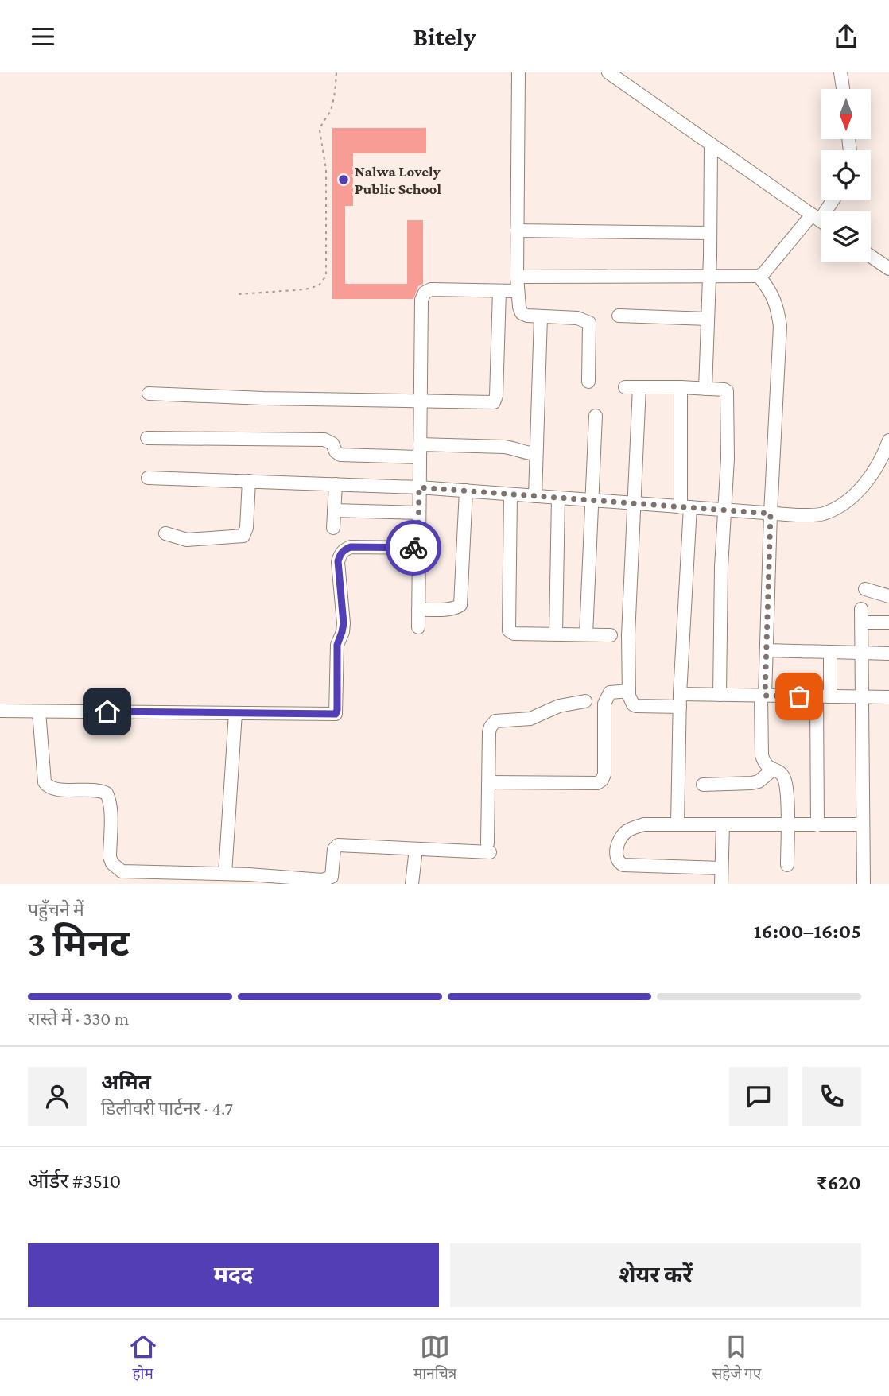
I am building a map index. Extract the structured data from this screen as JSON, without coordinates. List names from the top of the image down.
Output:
{
  "places": ["Nalwa Lovely Public School"],
  "north": "bottom",
  "page": {
    "header": "Bitely",
    "heading": ["3 मिनट", "पहुँचने में", "16:00–16:05"],
    "panel": [
      "अमित",
      "डिलीवरी पार्टनर · 4.7",
      "ऑर्डर #3510",
      "₹620"
    ],
    "bar": "रास्ते में · 330 m",
    "buttons": ["मदद", "शेयर करें"],
    "tabs": ["होम", "मानचित्र", "सहेजे गए"]
  }
}
